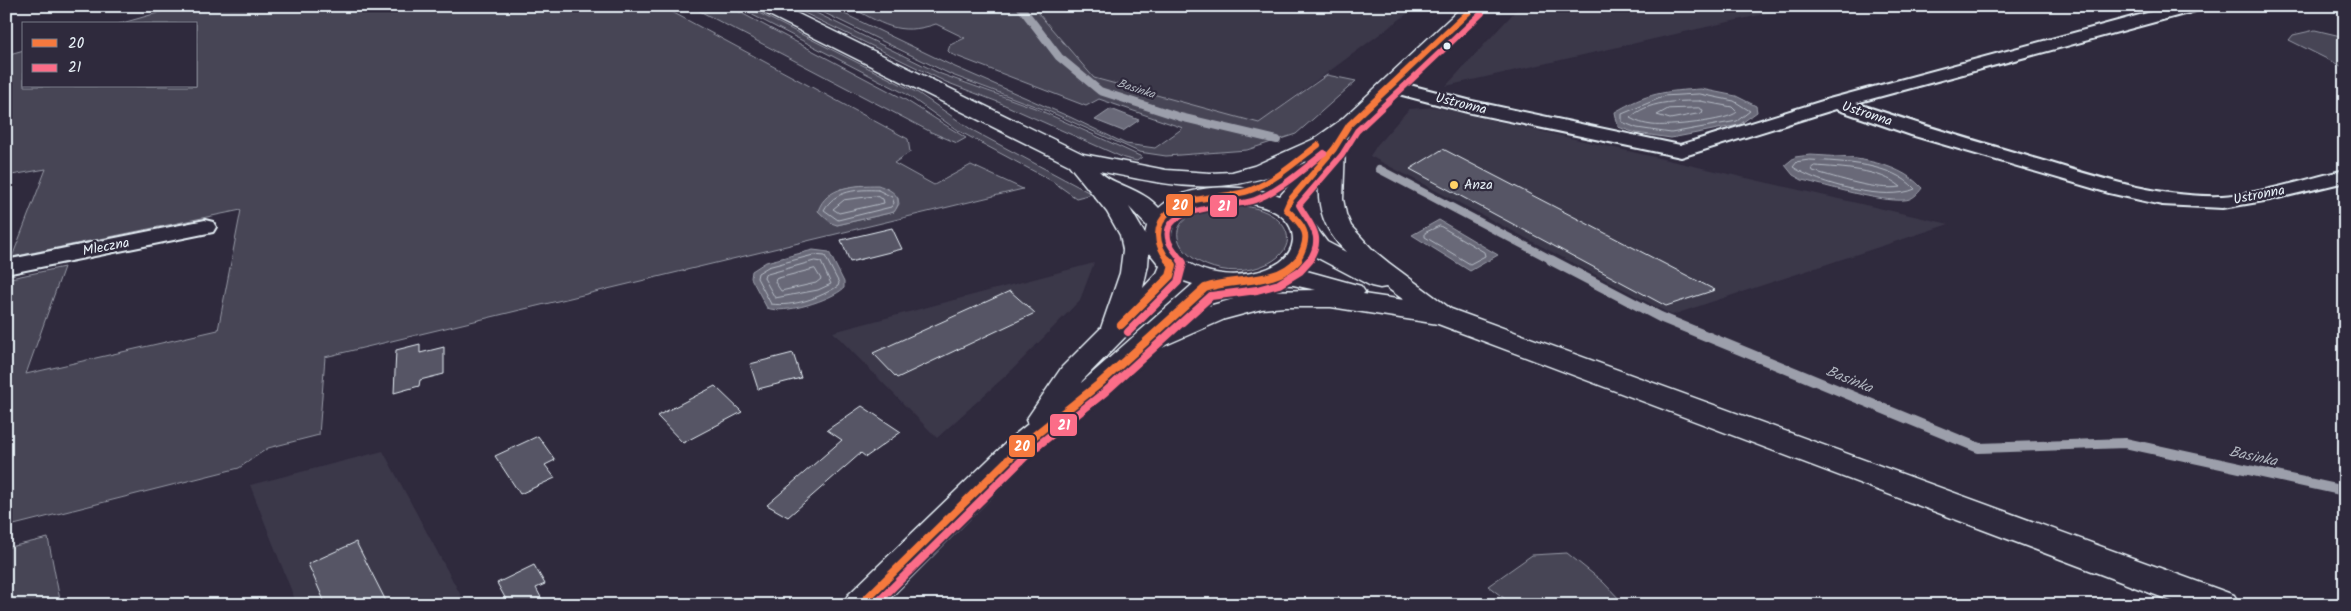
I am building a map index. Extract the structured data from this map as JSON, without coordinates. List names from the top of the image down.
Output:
{
  "streets": {
    "street": ["Ustronna", "Mleczna"]
  },
  "water": ["Basinka"],
  "places": ["Anza"],
  "lines": ["transit line 20", "transit line 21"],
  "legend": ["20", "21"]
}
